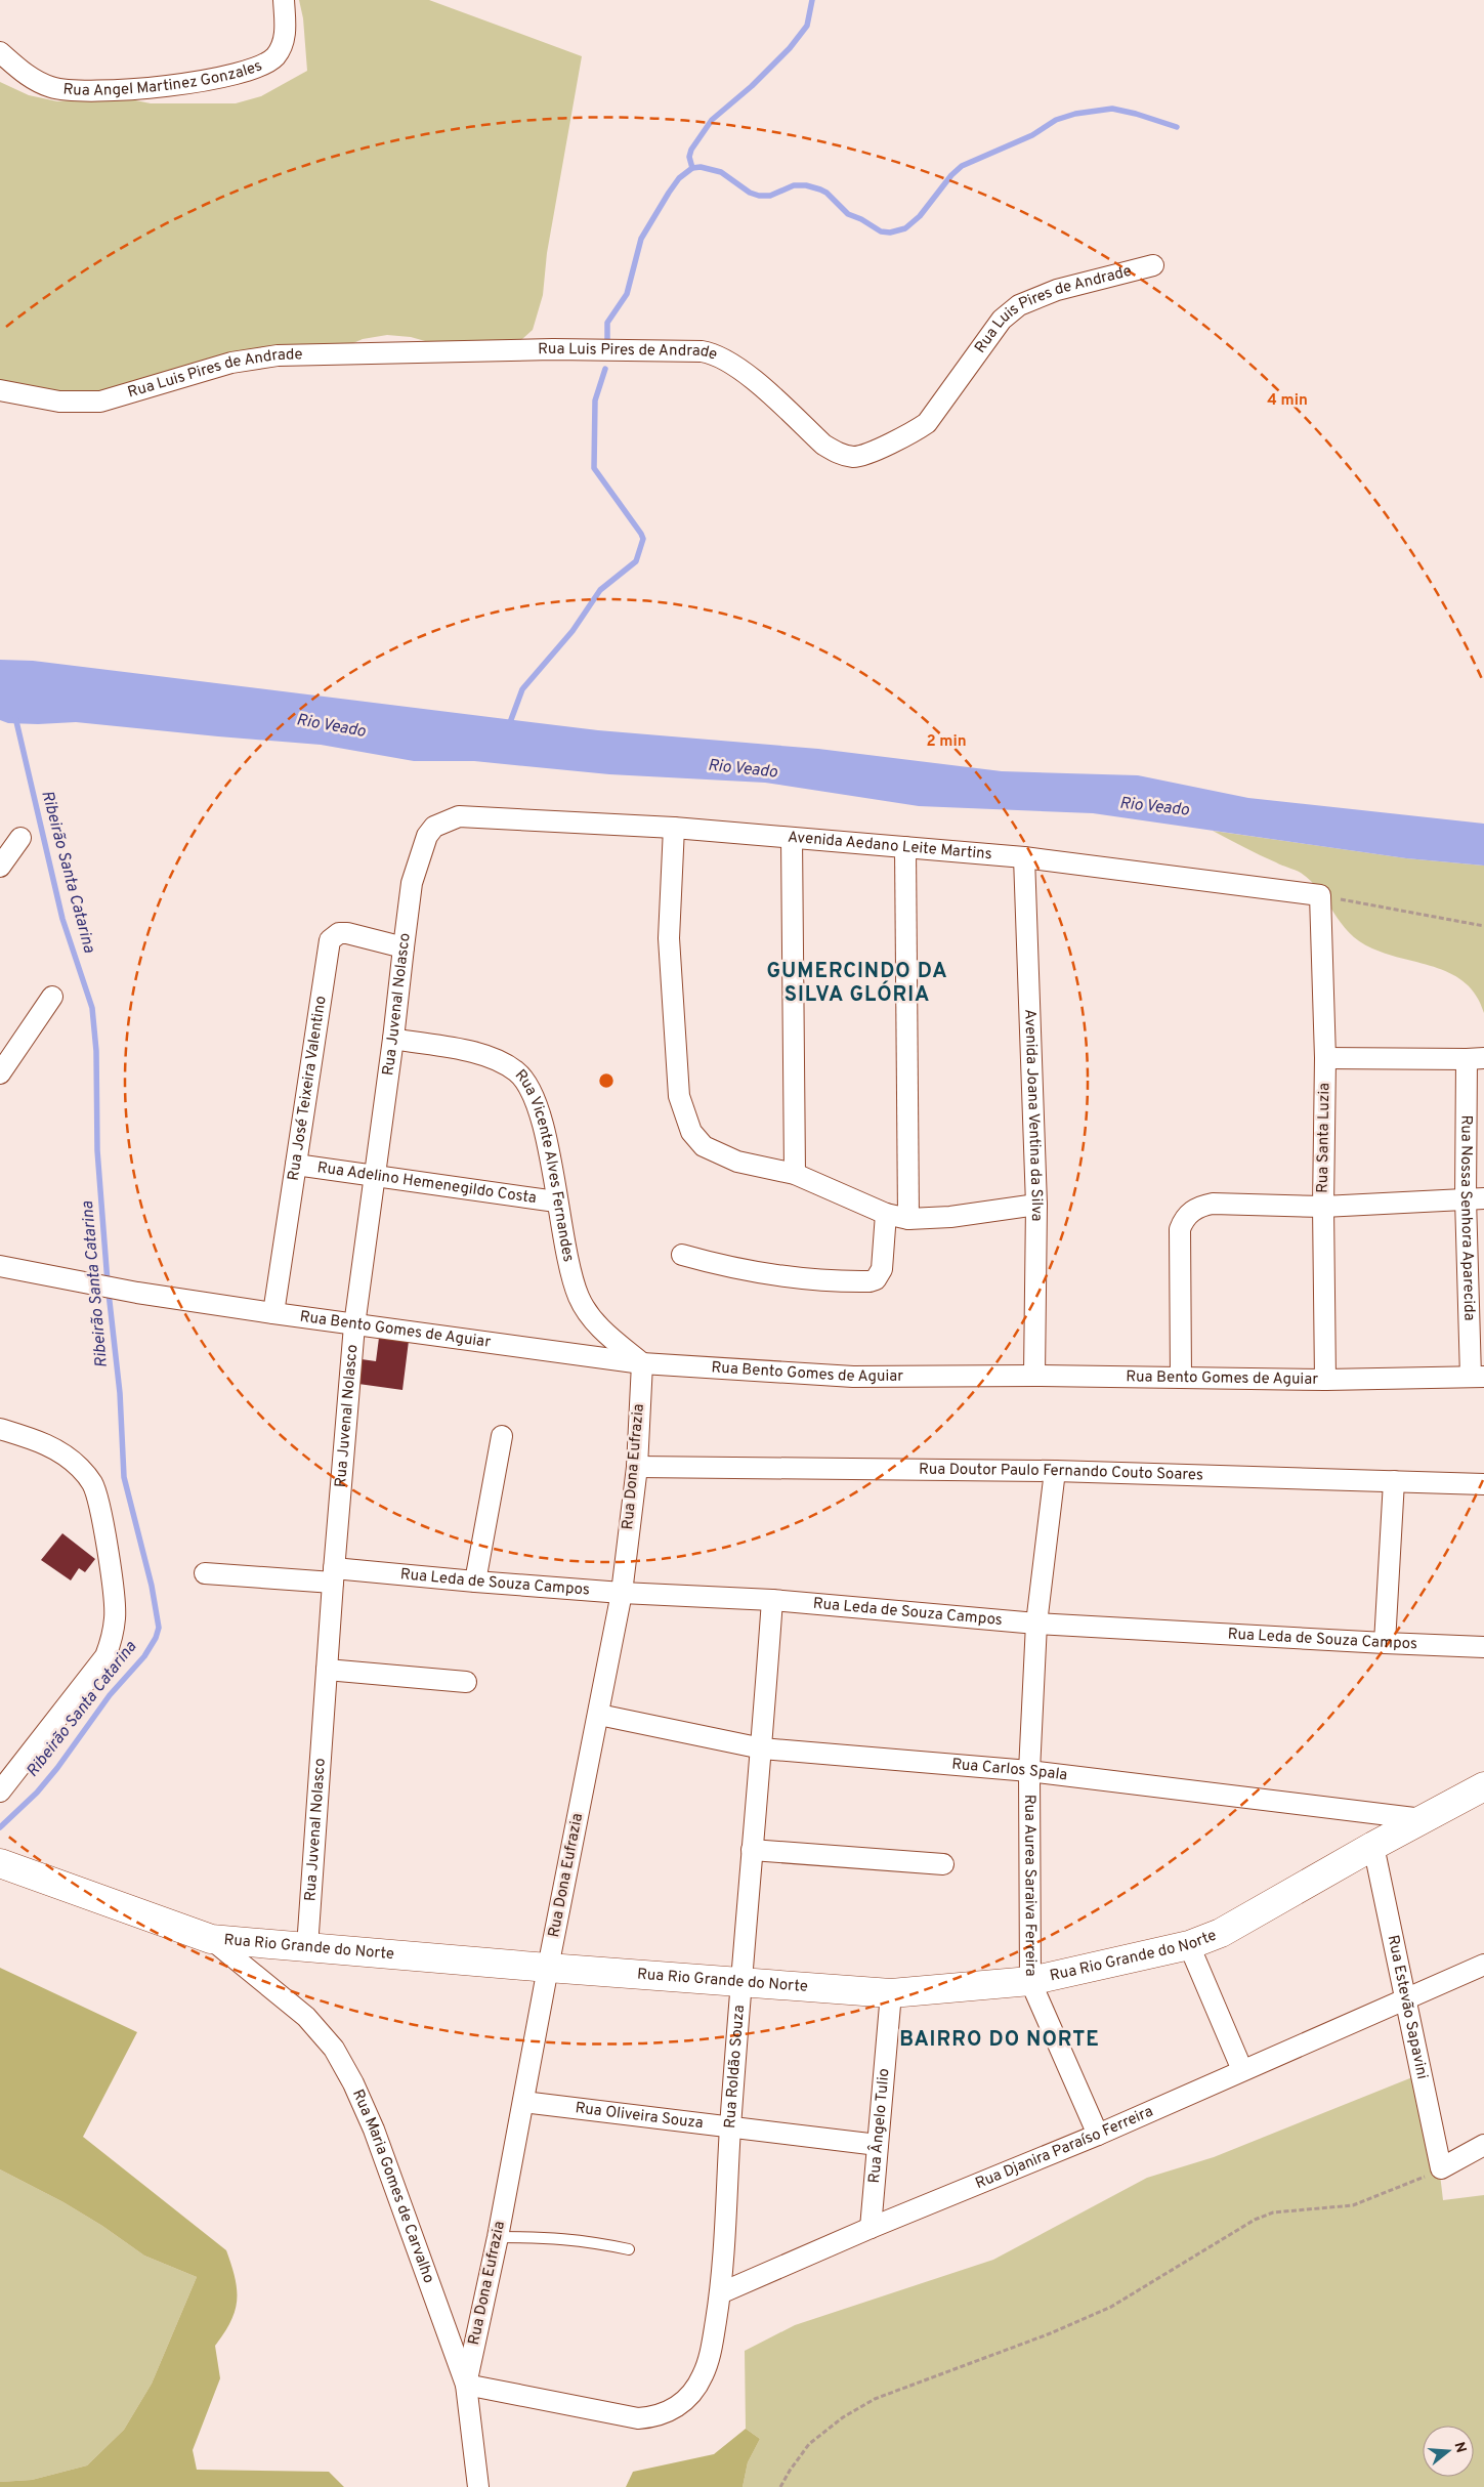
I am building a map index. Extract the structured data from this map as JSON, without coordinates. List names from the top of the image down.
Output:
{
  "streets": {
    "main road": ["Rua Rio Grande do Norte"],
    "street": [
      "Rua Angel Martinez Gonzales",
      "Rua Luis Pires de Andrade",
      "Avenida Aedano Leite Martins",
      "Rua Juvenal Nolasco",
      "Rua José Teixeira Valentino",
      "Avenida Joana Ventina da Silva",
      "Rua Santa Luzia",
      "Rua Vicente Alves Fernandes",
      "Rua Adelino Hemenegildo Costa",
      "Rua Nossa Senhora Aparecida",
      "Rua Bento Gomes de Aguiar",
      "Rua Dona Eufrazia",
      "Rua Doutor Paulo Fernando Couto Soares",
      "Rua Leda de Souza Campos",
      "Rua Carlos Spala",
      "Rua Aurea Saraiva Ferreira",
      "Rua Estevão Sapavini",
      "Rua Roldão Souza",
      "Rua Oliveira Souza",
      "Rua Ângelo Tulio",
      "Rua Djanira Paraíso Ferreira",
      "Rua Maria Gomes de Carvalho"
    ]
  },
  "crossings": [
    ["Avenida Aedano Leite Martins", "Rua Juvenal Nolasco"],
    ["Avenida Aedano Leite Martins", "Avenida Joana Ventina da Silva"],
    ["Avenida Aedano Leite Martins", "Rua Santa Luzia"],
    ["Rua Juvenal Nolasco", "Rua José Teixeira Valentino"],
    ["Rua Juvenal Nolasco", "Rua Vicente Alves Fernandes"],
    ["Rua Juvenal Nolasco", "Rua Adelino Hemenegildo Costa"],
    ["Rua Juvenal Nolasco", "Rua Bento Gomes de Aguiar"],
    ["Rua Juvenal Nolasco", "Rua Leda de Souza Campos"],
    ["Rua Juvenal Nolasco", "Rua Rio Grande do Norte"],
    ["Rua José Teixeira Valentino", "Rua Adelino Hemenegildo Costa"],
    ["Rua José Teixeira Valentino", "Rua Bento Gomes de Aguiar"],
    ["Avenida Joana Ventina da Silva", "Rua Bento Gomes de Aguiar"],
    ["Rua Santa Luzia", "Rua Bento Gomes de Aguiar"],
    ["Rua Vicente Alves Fernandes", "Rua Adelino Hemenegildo Costa"],
    ["Rua Vicente Alves Fernandes", "Rua Bento Gomes de Aguiar"],
    ["Rua Vicente Alves Fernandes", "Rua Dona Eufrazia"],
    ["Rua Nossa Senhora Aparecida", "Rua Bento Gomes de Aguiar"],
    ["Rua Bento Gomes de Aguiar", "Rua Dona Eufrazia"],
    ["Rua Dona Eufrazia", "Rua Doutor Paulo Fernando Couto Soares"],
    ["Rua Dona Eufrazia", "Rua Leda de Souza Campos"],
    ["Rua Dona Eufrazia", "Rua Carlos Spala"],
    ["Rua Dona Eufrazia", "Rua Rio Grande do Norte"],
    ["Rua Dona Eufrazia", "Rua Roldão Souza"],
    ["Rua Dona Eufrazia", "Rua Oliveira Souza"],
    ["Rua Dona Eufrazia", "Rua Maria Gomes de Carvalho"],
    ["Rua Doutor Paulo Fernando Couto Soares", "Rua Aurea Saraiva Ferreira"],
    ["Rua Leda de Souza Campos", "Rua Aurea Saraiva Ferreira"],
    ["Rua Leda de Souza Campos", "Rua Roldão Souza"],
    ["Rua Carlos Spala", "Rua Aurea Saraiva Ferreira"],
    ["Rua Carlos Spala", "Rua Rio Grande do Norte"],
    ["Rua Carlos Spala", "Rua Roldão Souza"],
    ["Rua Aurea Saraiva Ferreira", "Rua Rio Grande do Norte"],
    ["Rua Aurea Saraiva Ferreira", "Rua Djanira Paraíso Ferreira"],
    ["Rua Rio Grande do Norte", "Rua Estevão Sapavini"],
    ["Rua Rio Grande do Norte", "Rua Roldão Souza"],
    ["Rua Rio Grande do Norte", "Rua Ângelo Tulio"],
    ["Rua Rio Grande do Norte", "Rua Maria Gomes de Carvalho"],
    ["Rua Estevão Sapavini", "Rua Djanira Paraíso Ferreira"],
    ["Rua Roldão Souza", "Rua Oliveira Souza"],
    ["Rua Roldão Souza", "Rua Djanira Paraíso Ferreira"],
    ["Rua Roldão Souza", "Rua Maria Gomes de Carvalho"],
    ["Rua Oliveira Souza", "Rua Ângelo Tulio"],
    ["Rua Ângelo Tulio", "Rua Djanira Paraíso Ferreira"]
  ],
  "districts": ["GUMERCINDO DA SILVA GLÓRIA", "BAIRRO DO NORTE"],
  "water": ["Rio Veado", "Ribeirão Santa Catarina"],
  "north": "right",
  "rings": ["4 min", "2 min"]
}
